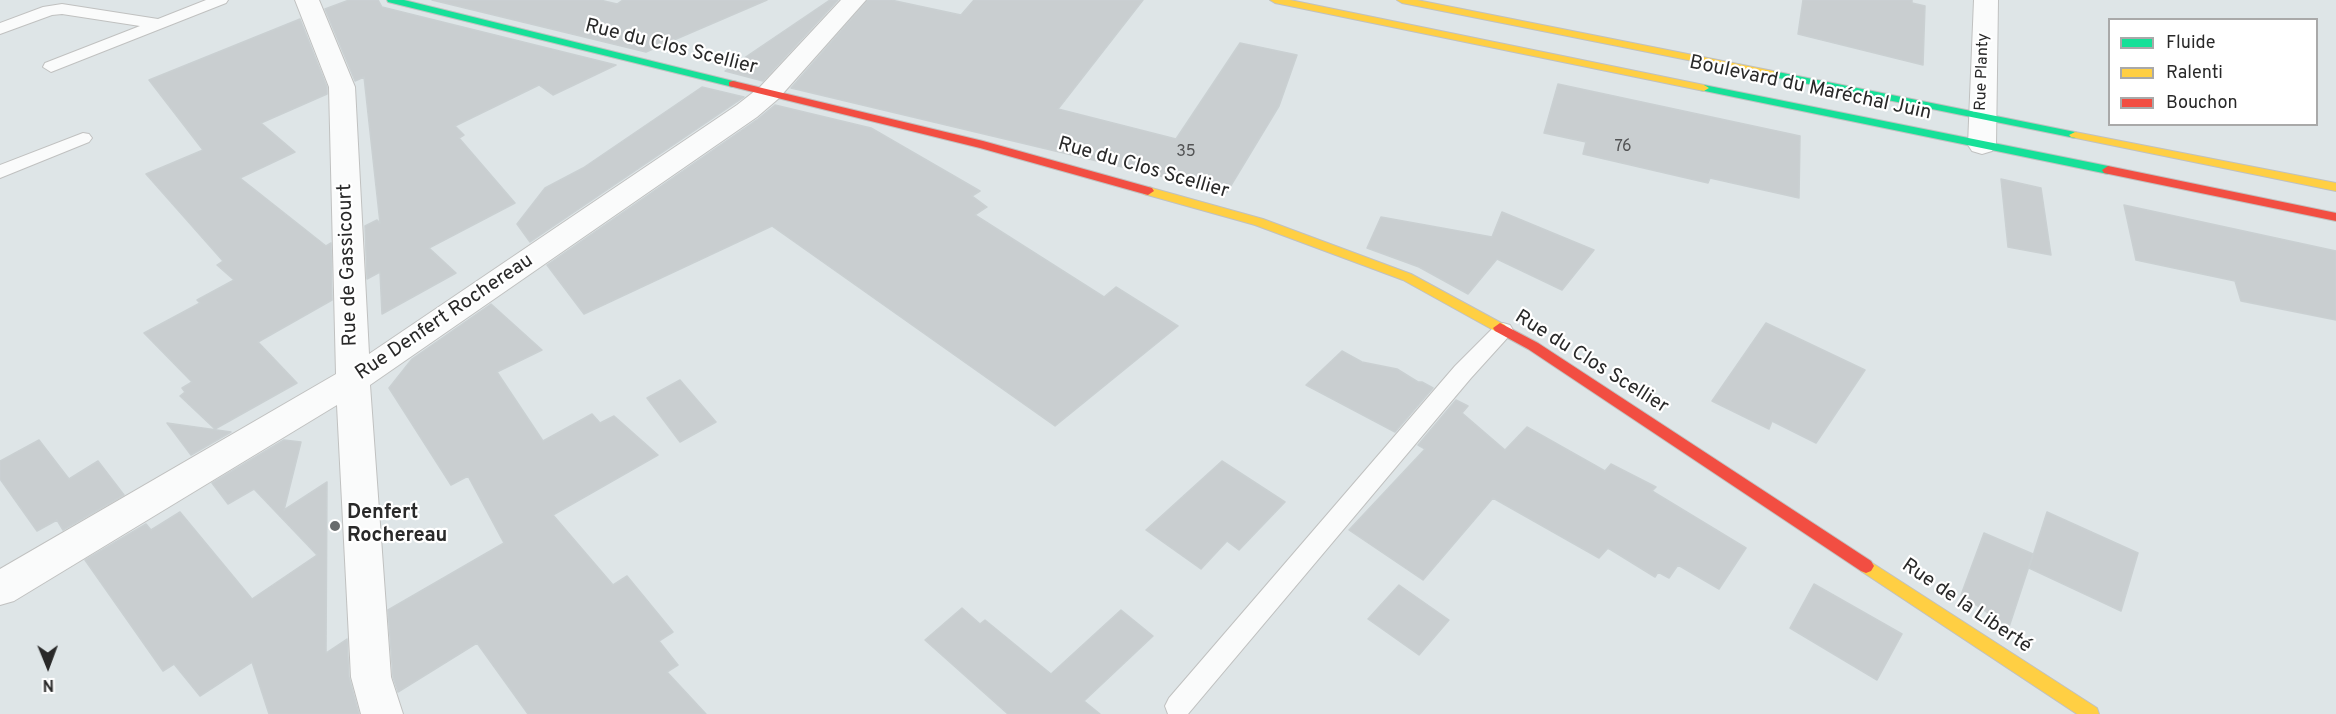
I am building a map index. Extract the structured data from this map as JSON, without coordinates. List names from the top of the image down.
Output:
{
  "streets": {
    "main road": ["Rue du Clos Scellier", "Boulevard du Maréchal Juin", "Rue de la Liberté"],
    "street": ["Rue Planty", "Rue de Gassicourt", "Rue Denfert Rochereau"]
  },
  "crossings": [
    ["Rue du Clos Scellier", "Rue Denfert Rochereau"],
    ["Rue du Clos Scellier", "Rue de la Liberté"],
    ["Rue Planty", "Boulevard du Maréchal Juin"],
    ["Rue de Gassicourt", "Rue Denfert Rochereau"]
  ],
  "places": ["Denfert Rochereau"],
  "house_numbers": ["76", "35"],
  "legend": ["Fluide", "Ralenti", "Bouchon"],
  "north": "bottom"
}
